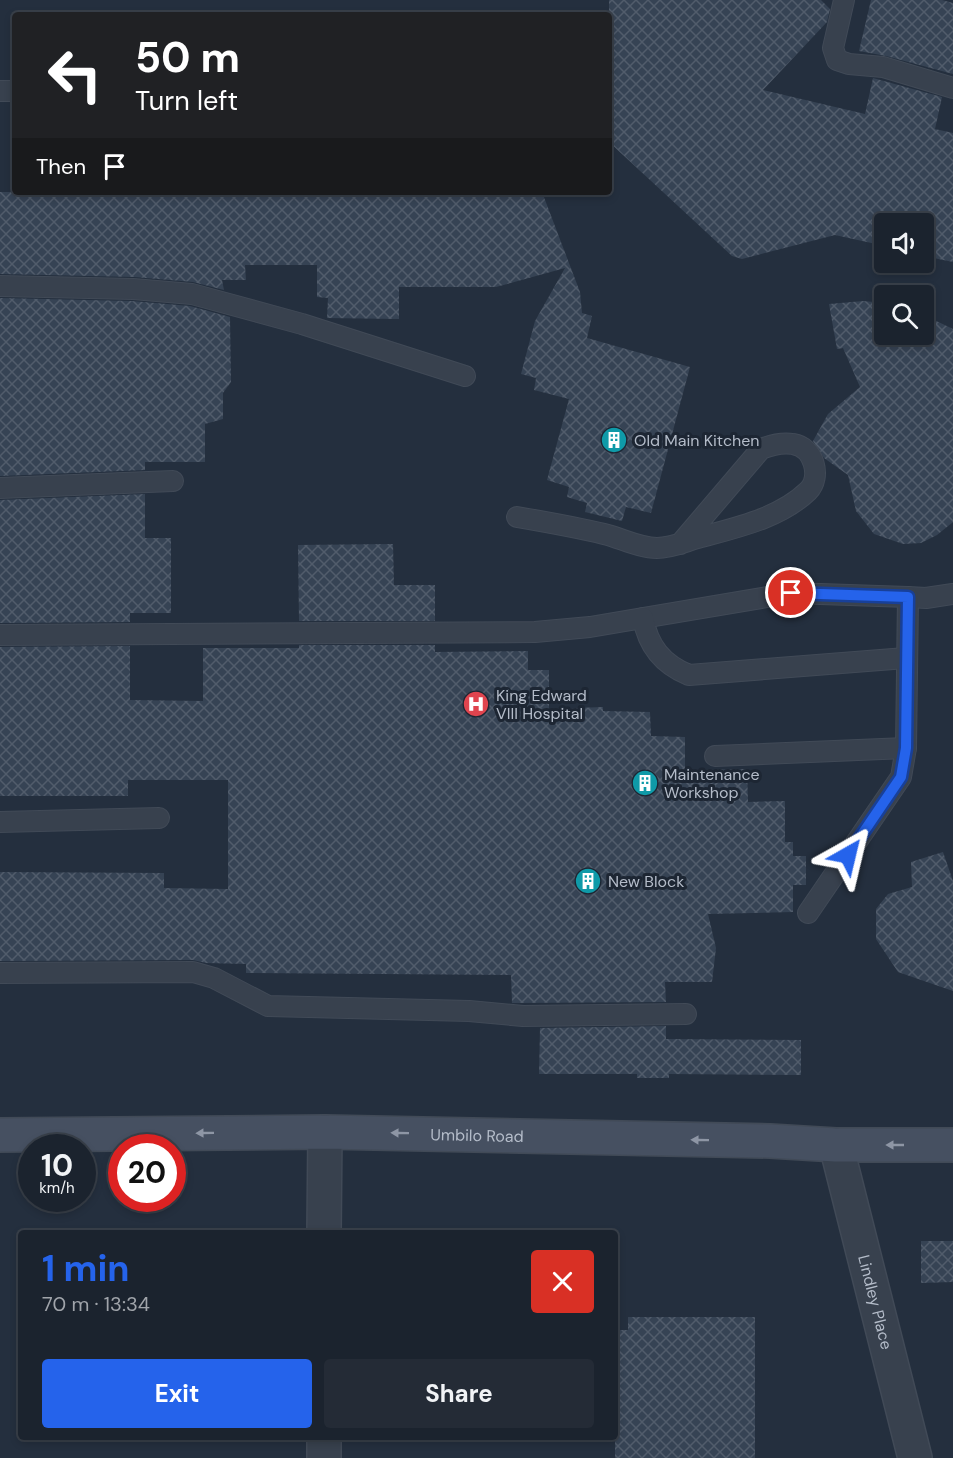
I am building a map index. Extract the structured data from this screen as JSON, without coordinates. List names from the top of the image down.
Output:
{
  "streets": {
    "main road": ["Umbilo Road"],
    "street": ["Lindley Place"]
  },
  "crossings": [
    ["Umbilo Road", "Lindley Place"]
  ],
  "one_way": ["Umbilo Road"],
  "places": {
    "building": ["Old Main Kitchen", "Maintenance Workshop", "New Block"],
    "hospital": ["King Edward VIII Hospital"]
  },
  "page": {
    "turn": ["50 m", "Turn left"],
    "then": "Then",
    "speed": "10 km/h",
    "limit": "20",
    "heading": ["1 min", "70 m · 13:34"],
    "buttons": ["Exit", "Share"]
  }
}
